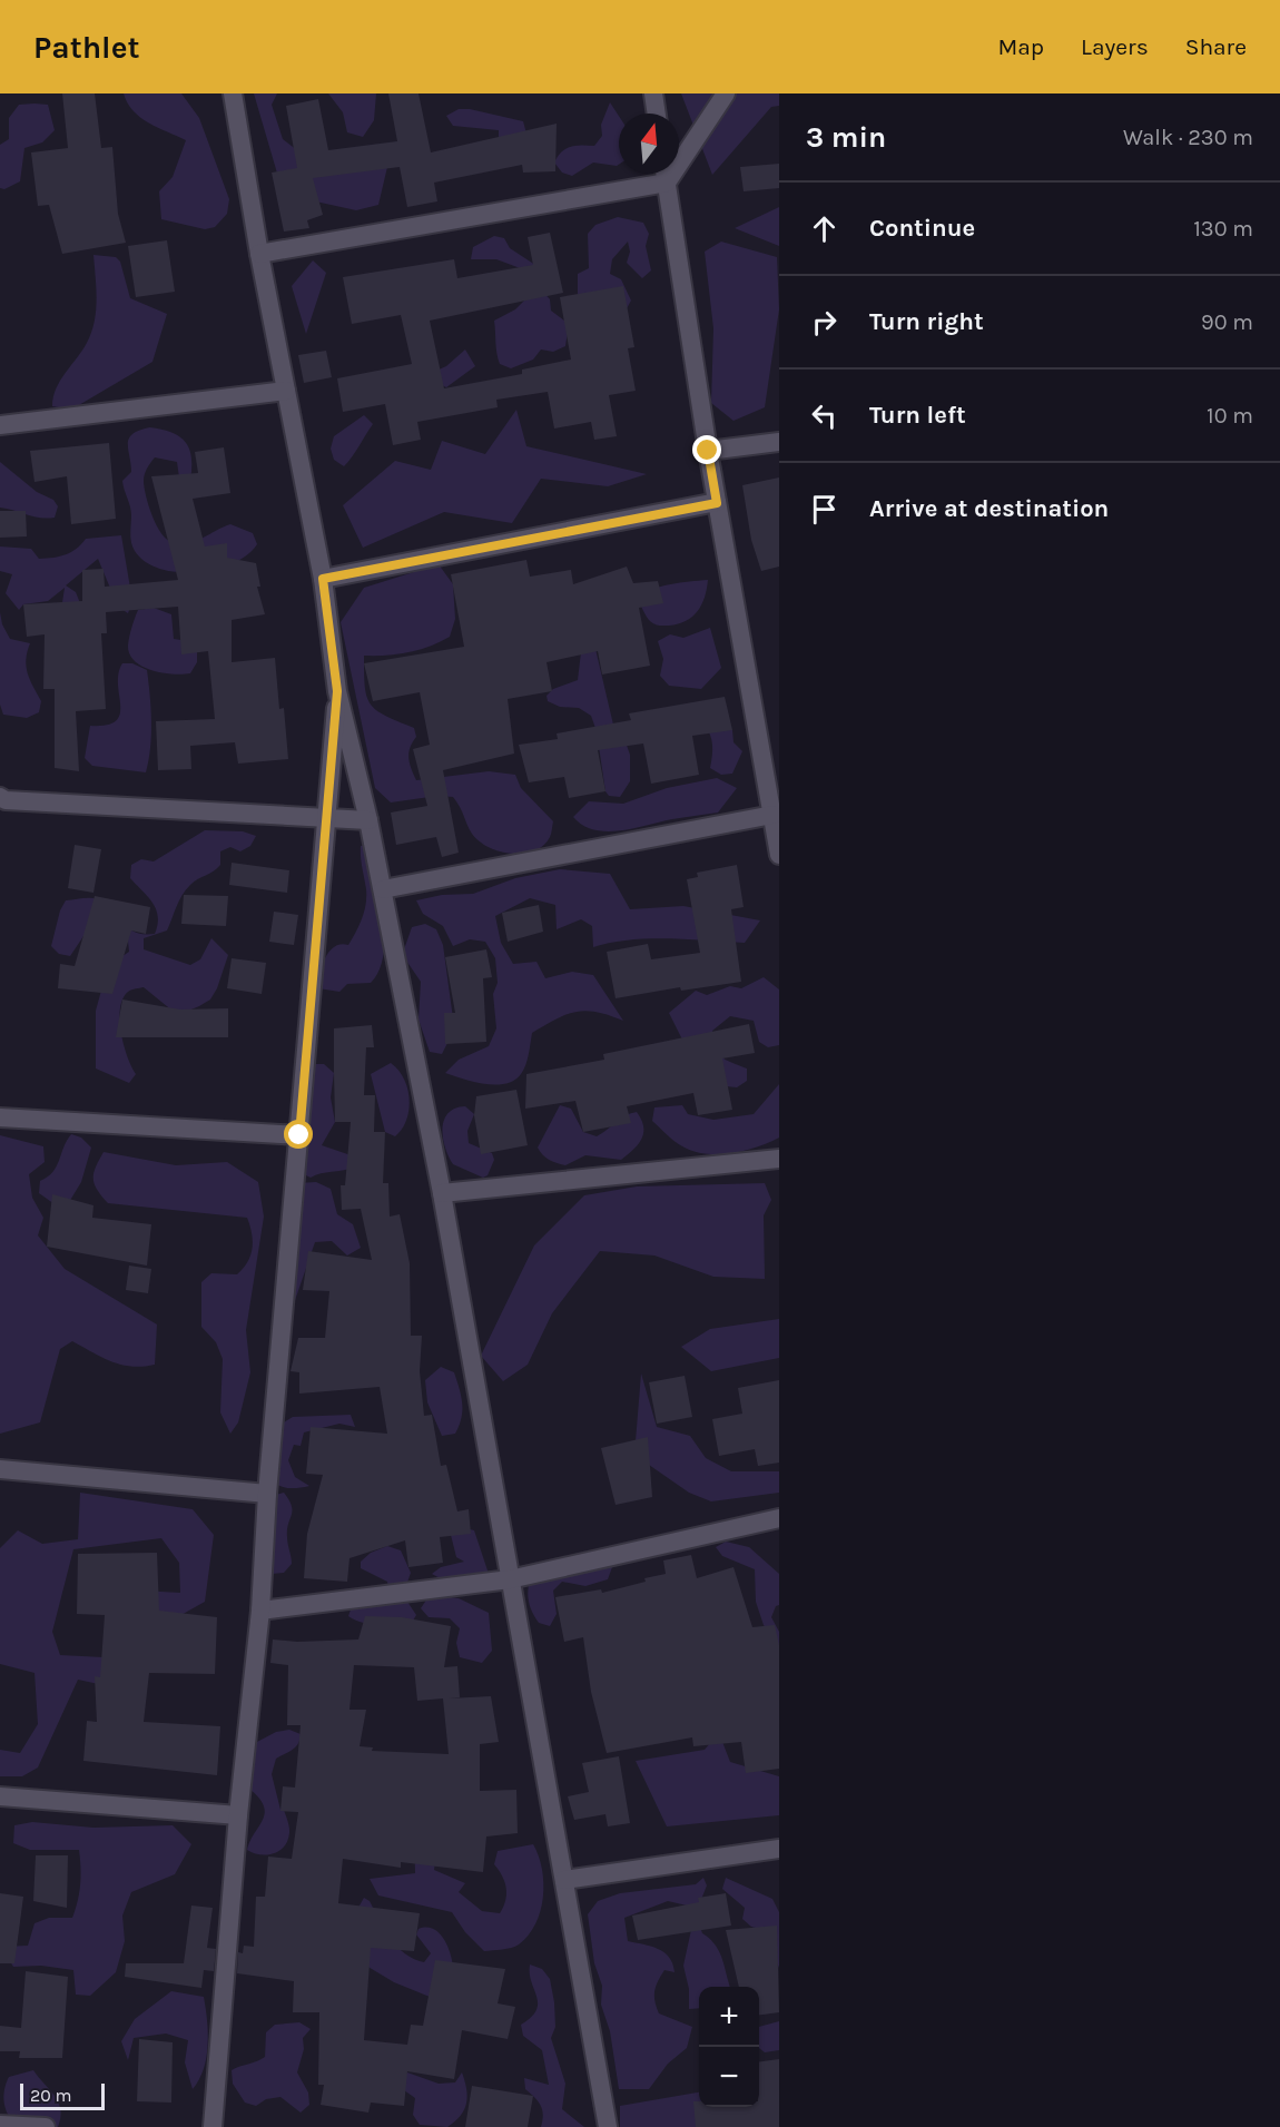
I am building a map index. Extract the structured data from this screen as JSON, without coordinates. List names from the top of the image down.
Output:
{
  "scale_bar": "20 m",
  "north": "top",
  "page": {
    "header": "Pathlet",
    "nav": ["Map", "Layers", "Share"],
    "heading": ["3 min", "Walk · 230 m"],
    "list": [
      ["Continue", "130 m"],
      ["Turn right", "90 m"],
      ["Turn left", "10 m"],
      "Arrive at destination"
    ],
    "map_buttons": ["+", "−"],
    "scale": "20 m"
  }
}
